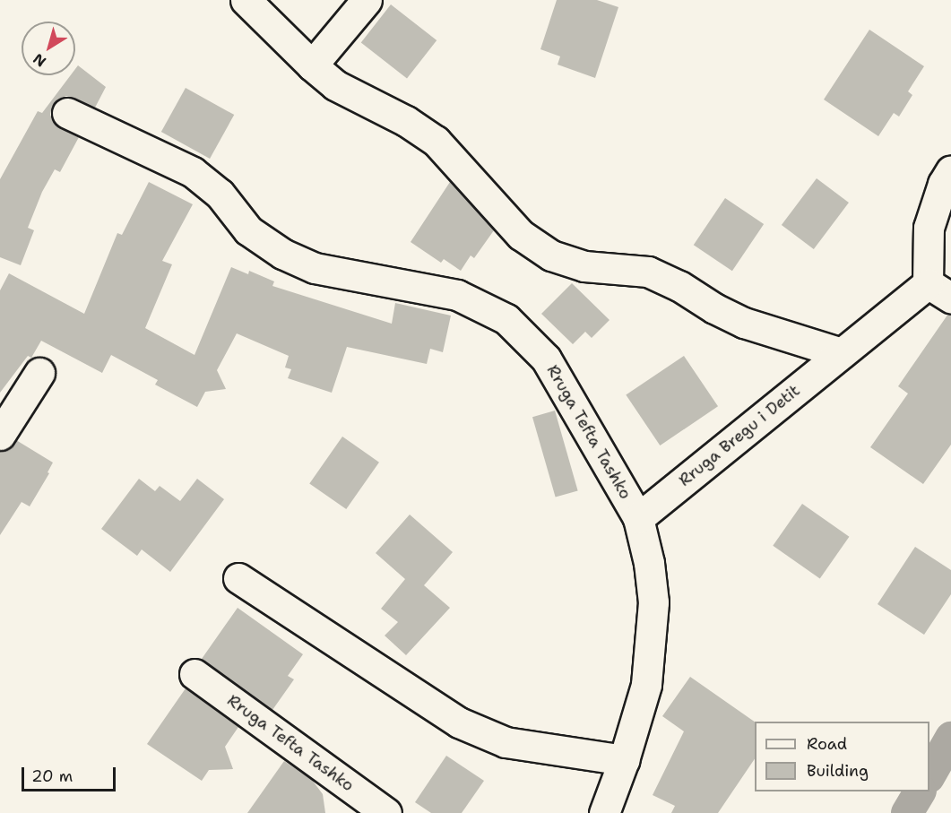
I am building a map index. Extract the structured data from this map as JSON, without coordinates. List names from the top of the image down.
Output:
{
  "streets": {
    "street": ["Rruga Tefta Tashko", "Rruga Bregu i Detit"]
  },
  "crossings": [
    ["Rruga Tefta Tashko", "Rruga Bregu i Detit"]
  ],
  "legend": ["Road", "Building"],
  "scale_bar": "20 m",
  "north": "bottom left"
}
